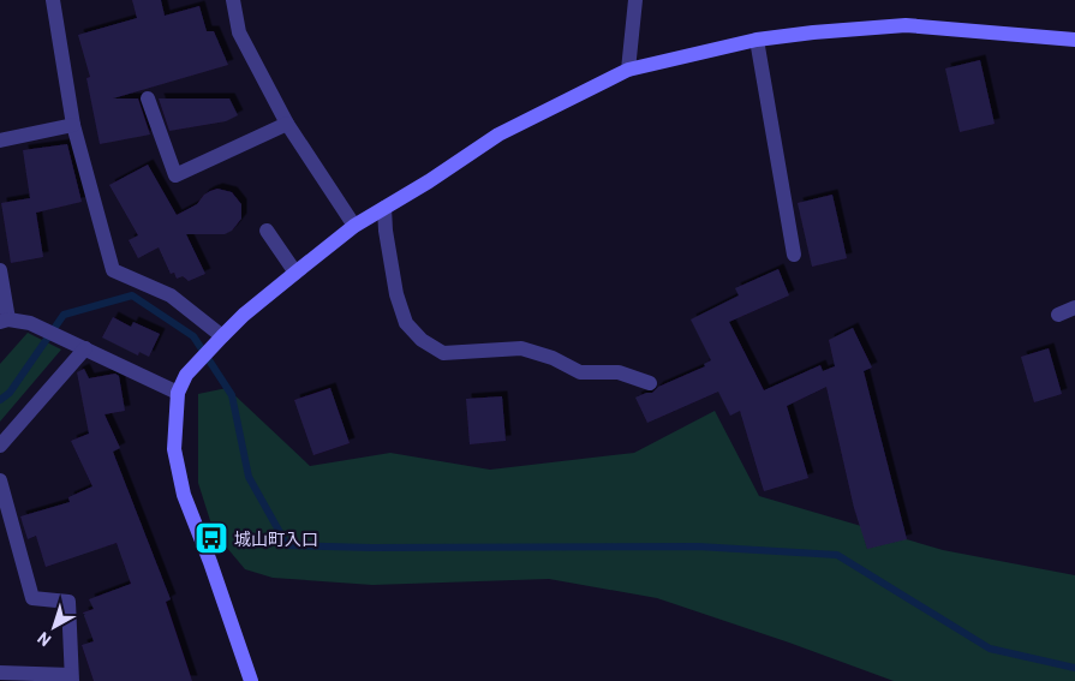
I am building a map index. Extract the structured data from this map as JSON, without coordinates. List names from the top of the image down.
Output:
{
  "places": {
    "bus stop": ["城山町入口"]
  },
  "north": "bottom left"
}
